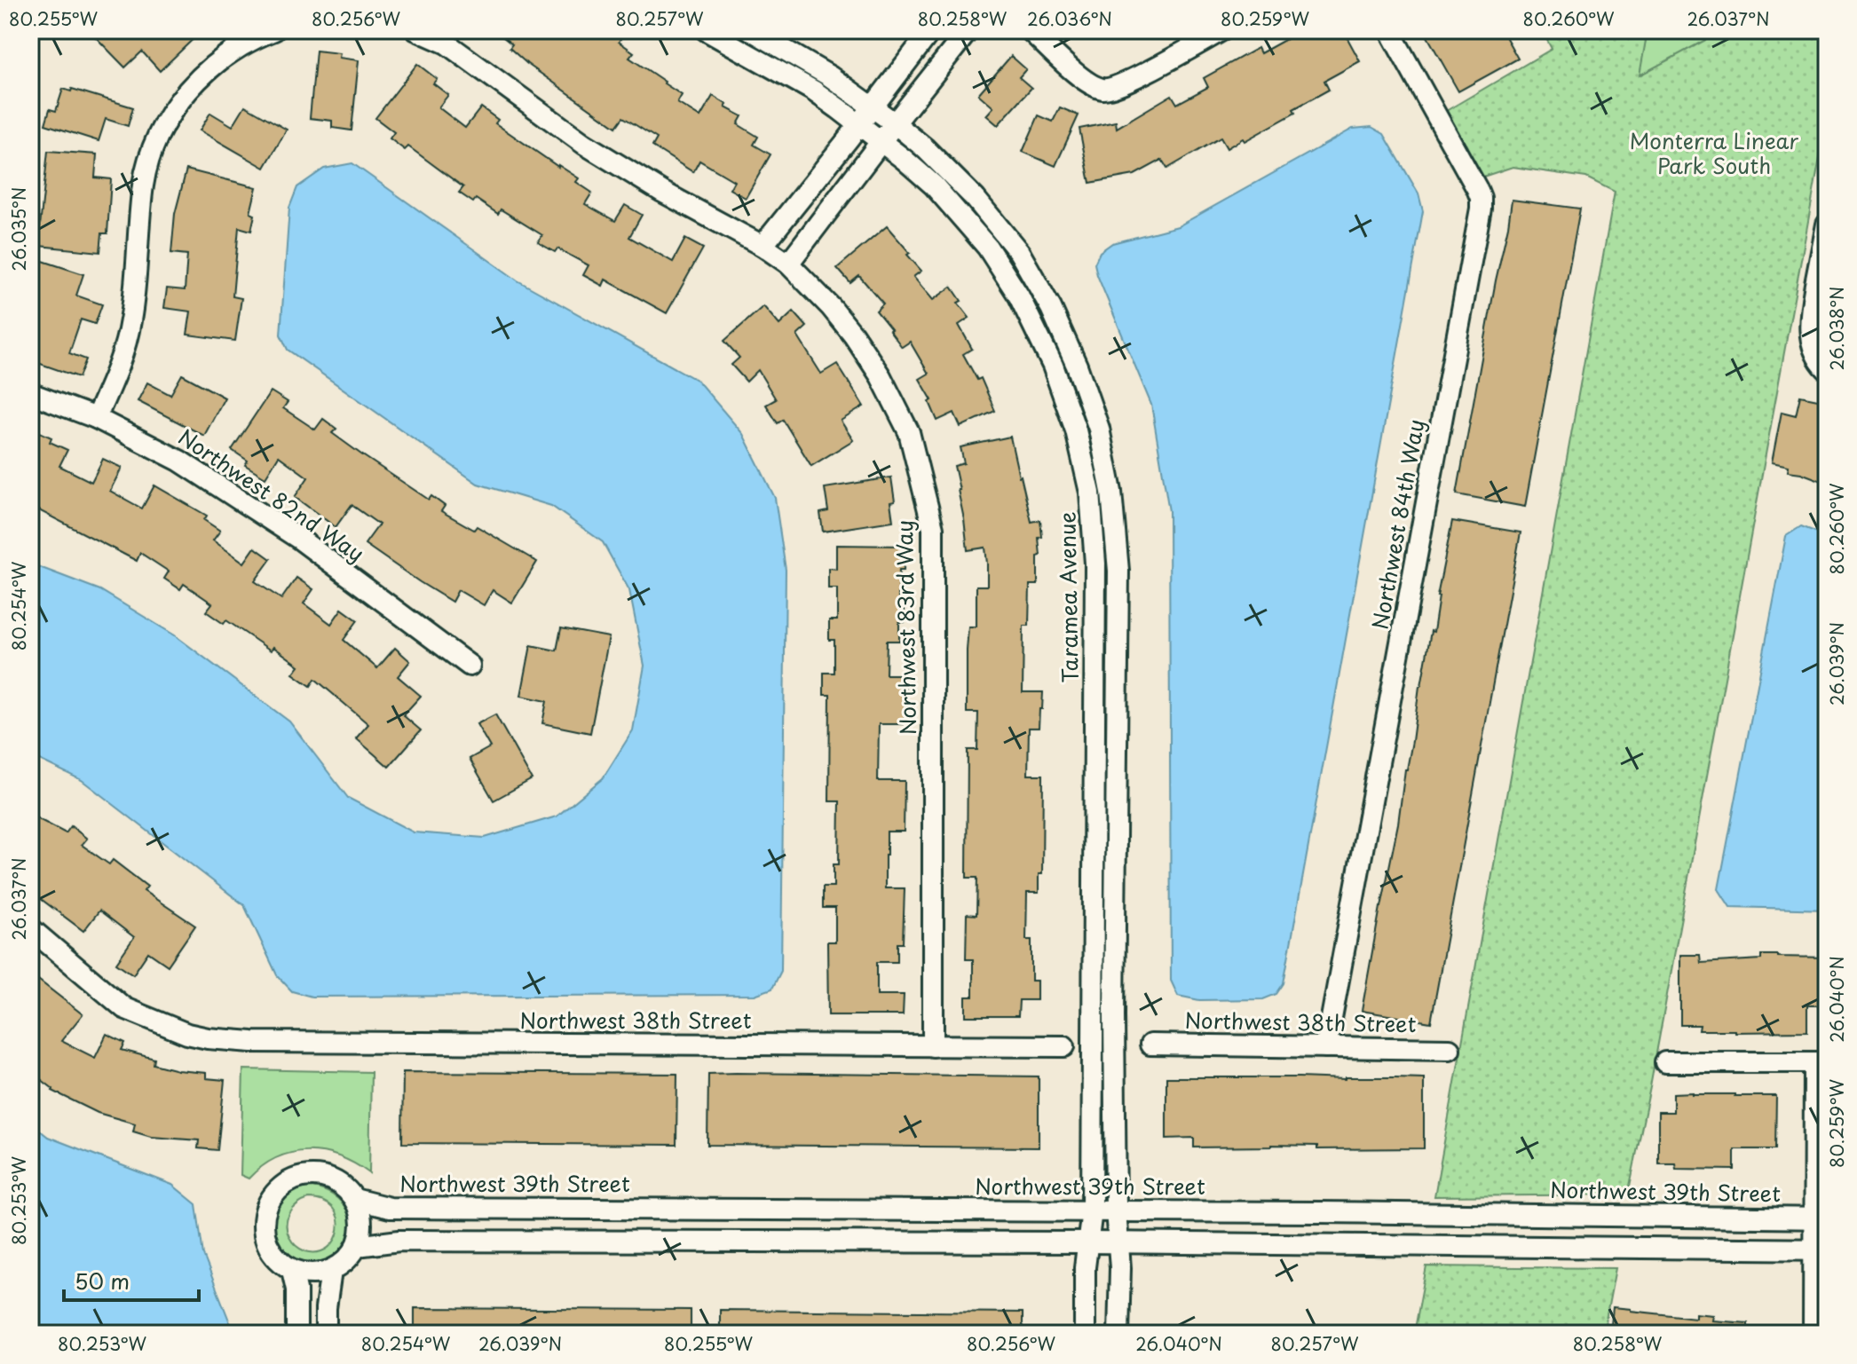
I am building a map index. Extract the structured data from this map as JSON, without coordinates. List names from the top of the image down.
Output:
{
  "streets": {
    "street": [
      "Northwest 82nd Way",
      "Northwest 84th Way",
      "Taramea Avenue",
      "Northwest 83rd Way",
      "Northwest 38th Street",
      "Northwest 39th Street"
    ]
  },
  "crossings": [
    ["Northwest 84th Way", "Northwest 38th Street"],
    ["Taramea Avenue", "Northwest 39th Street"],
    ["Northwest 83rd Way", "Northwest 38th Street"]
  ],
  "parks": ["Monterra Linear Park South"],
  "scale_bar": "50 m",
  "coordinates": [
    "80.255°W",
    "80.256°W",
    "80.257°W",
    "80.258°W",
    "26.036°N",
    "80.259°W",
    "80.260°W",
    "26.037°N",
    "26.035°N",
    "26.038°N",
    "80.254°W",
    "26.039°N",
    "26.040°N",
    "80.253°W"
  ]
}
